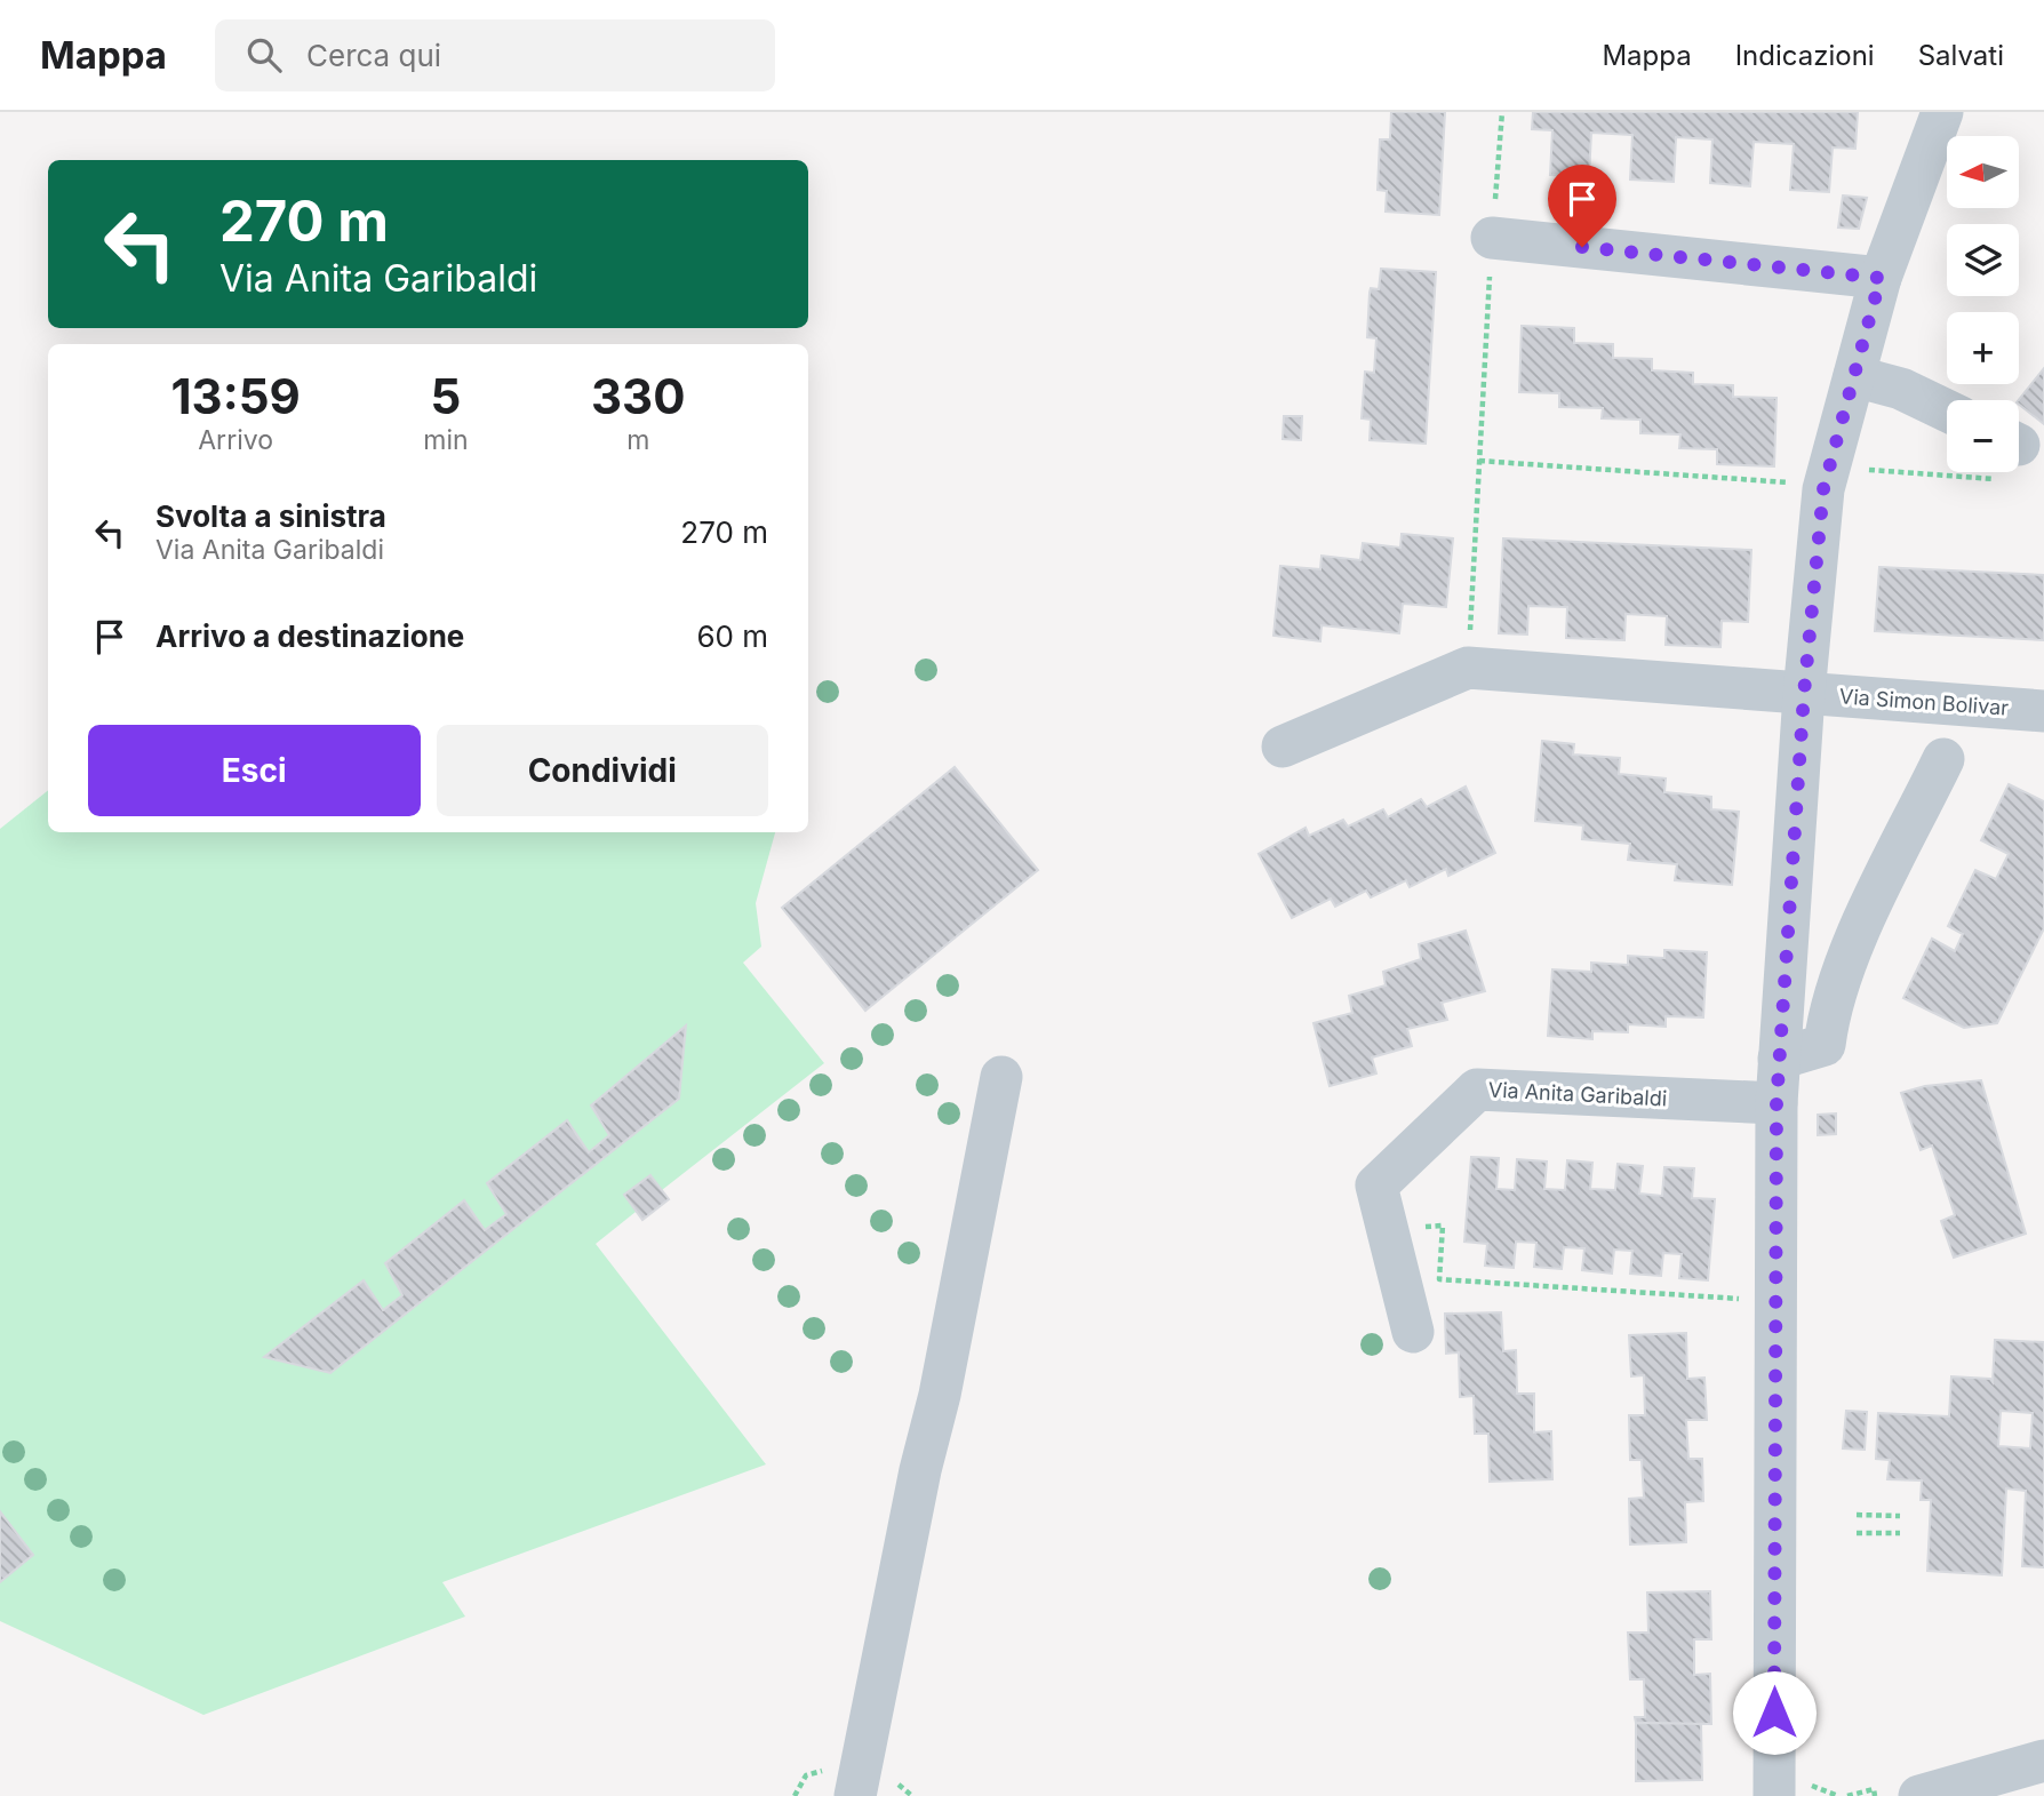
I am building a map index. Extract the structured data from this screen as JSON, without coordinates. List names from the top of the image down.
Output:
{
  "streets": {
    "street": ["Via Simon Bolivar", "Via Anita Garibaldi"]
  },
  "north": "left",
  "page": {
    "header": "Mappa",
    "search": "Cerca qui",
    "nav": ["Mappa", "Indicazioni", "Salvati"],
    "map_buttons": ["+", "−"],
    "turn": ["270 m", "Via Anita Garibaldi"],
    "eta": [
      "13:59",
      "Arrivo",
      "5",
      "min",
      "330",
      "m"
    ],
    "list": [
      {
        "name": "Svolta a sinistra",
        "note": "Via Anita Garibaldi",
        "value": "270 m"
      },
      {
        "name": "Arrivo a destinazione",
        "value": "60 m"
      }
    ],
    "buttons": ["Esci", "Condividi"]
  }
}
